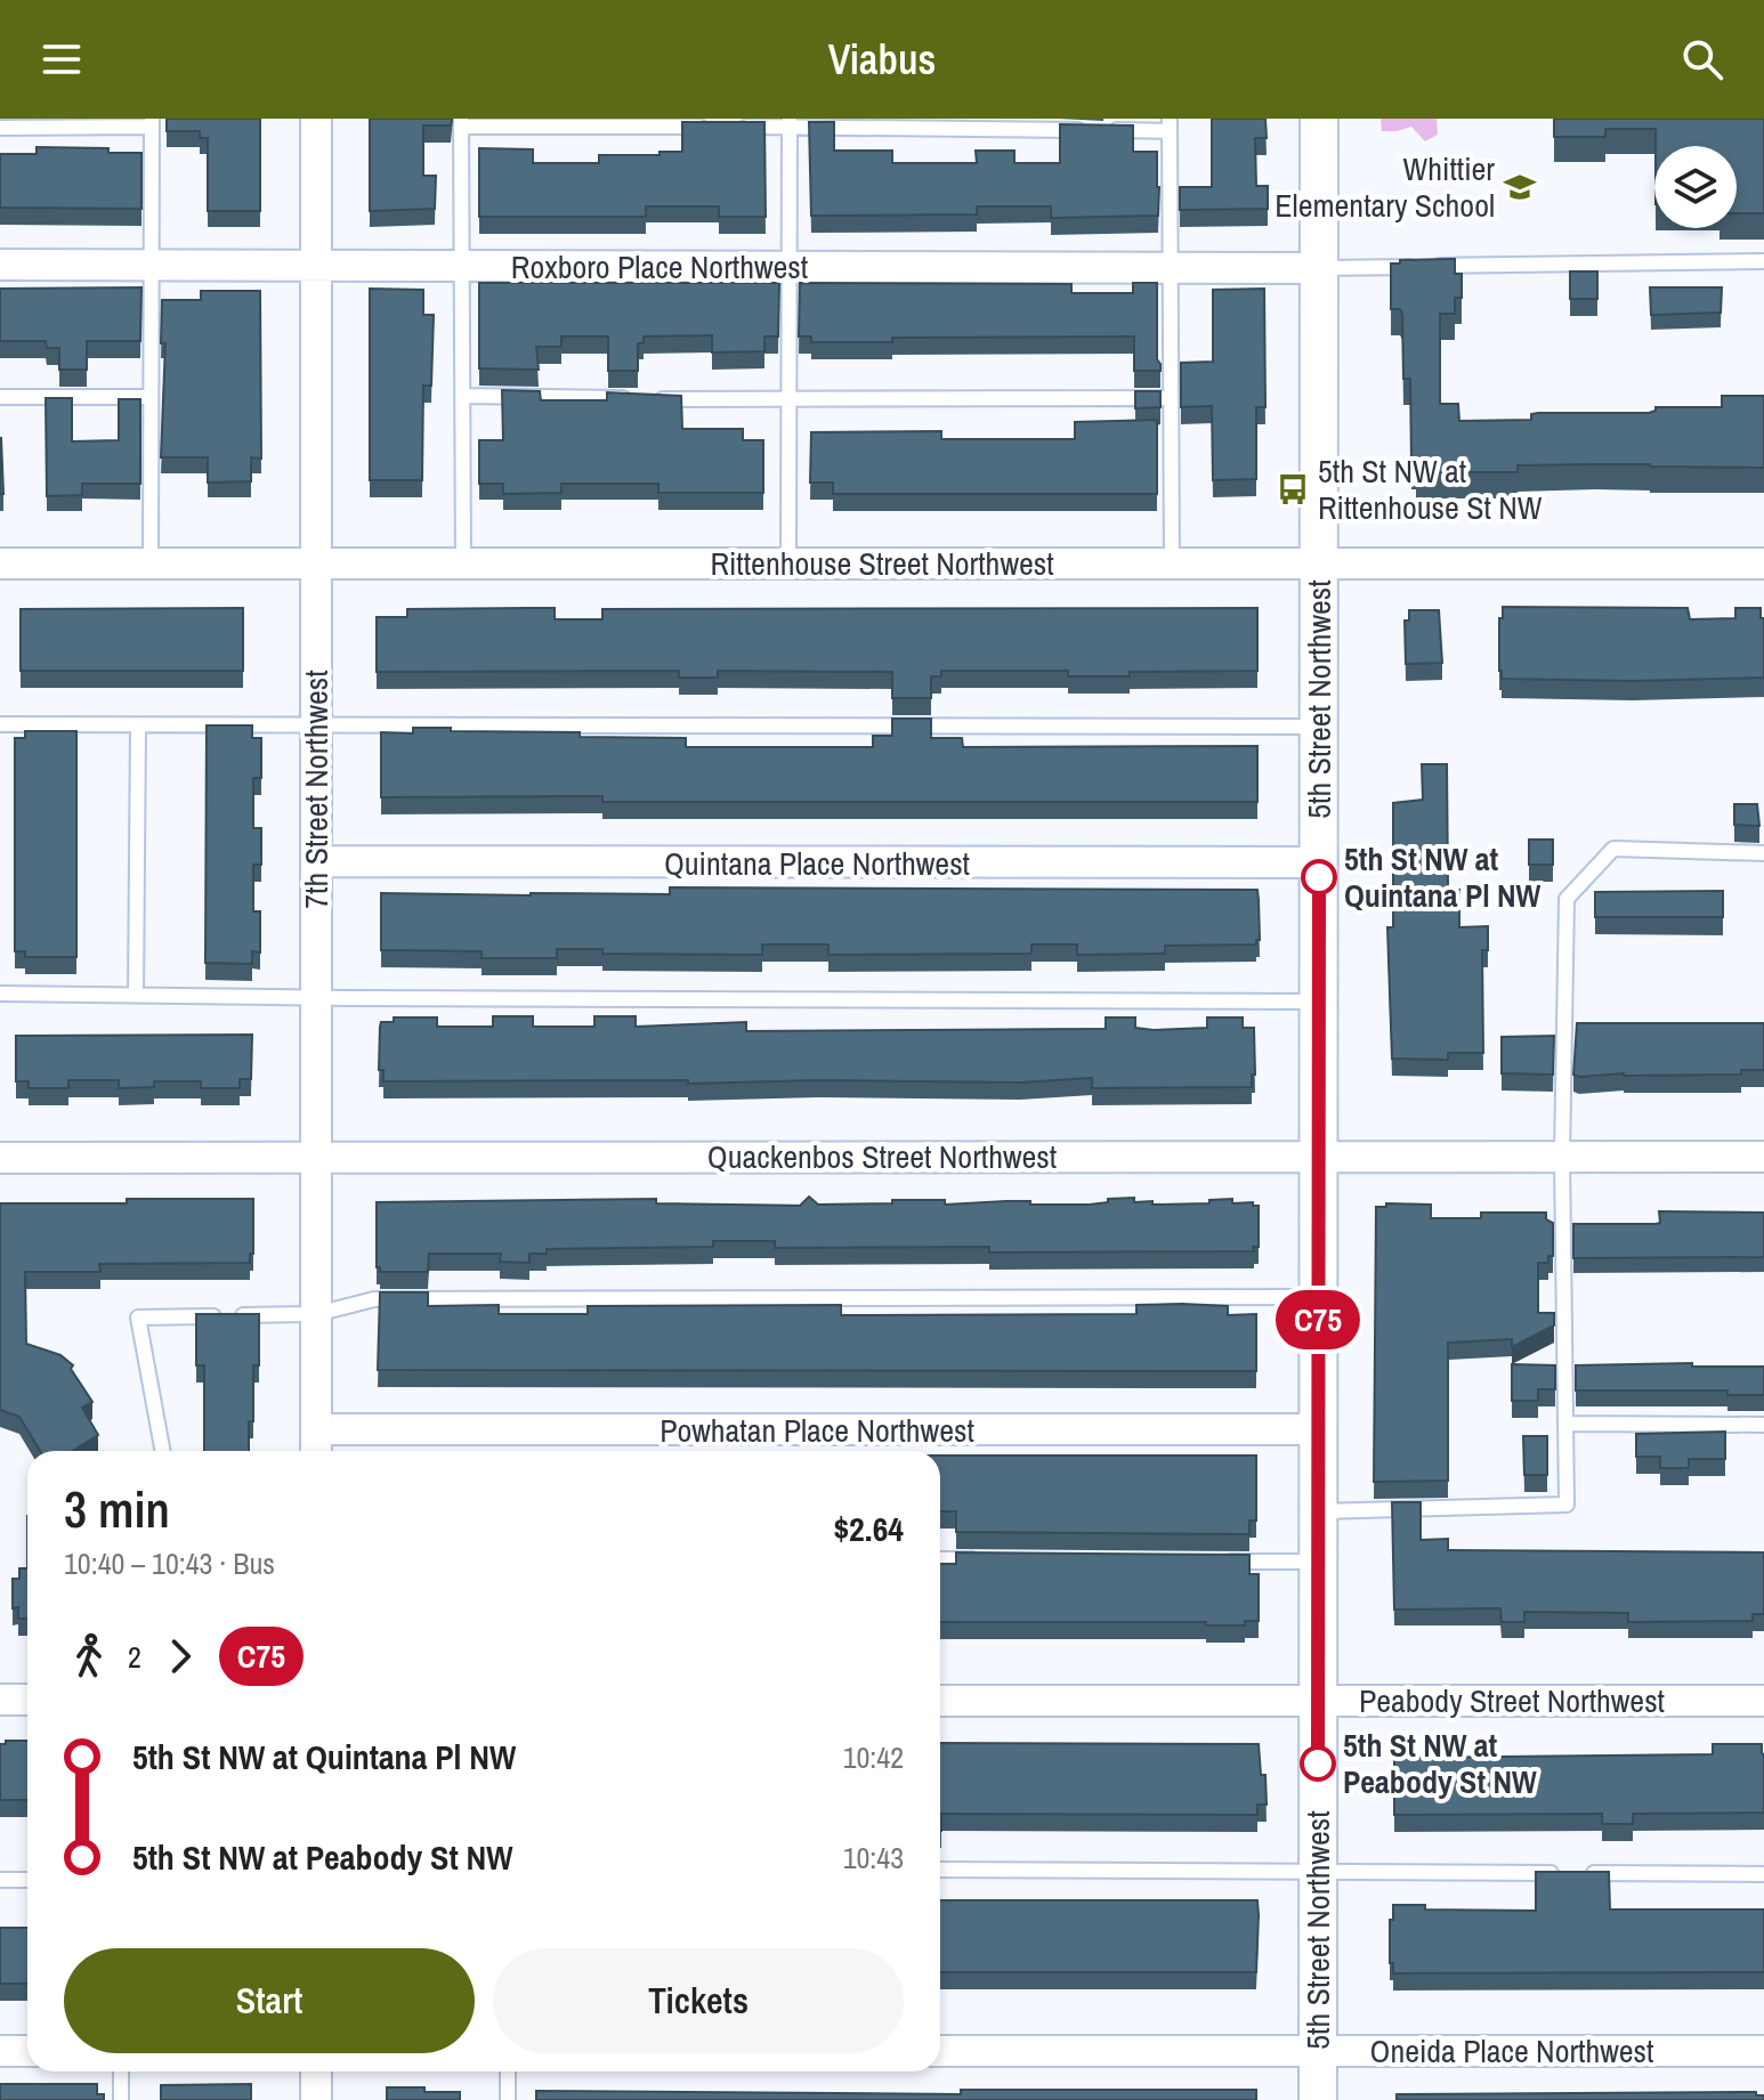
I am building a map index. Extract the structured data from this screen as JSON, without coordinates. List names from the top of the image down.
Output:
{
  "streets": {
    "street": [
      "Roxboro Place Northwest",
      "Rittenhouse Street Northwest",
      "5th Street Northwest",
      "7th Street Northwest",
      "Quintana Place Northwest",
      "Quackenbos Street Northwest",
      "Powhatan Place Northwest",
      "Peabody Street Northwest",
      "Oneida Place Northwest"
    ]
  },
  "crossings": [
    ["Roxboro Place Northwest", "5th Street Northwest"],
    ["Roxboro Place Northwest", "7th Street Northwest"],
    ["Rittenhouse Street Northwest", "5th Street Northwest"],
    ["Rittenhouse Street Northwest", "7th Street Northwest"],
    ["5th Street Northwest", "Quintana Place Northwest"],
    ["5th Street Northwest", "Quackenbos Street Northwest"],
    ["5th Street Northwest", "Powhatan Place Northwest"],
    ["5th Street Northwest", "Peabody Street Northwest"],
    ["5th Street Northwest", "Oneida Place Northwest"],
    ["7th Street Northwest", "Quintana Place Northwest"],
    ["7th Street Northwest", "Quackenbos Street Northwest"],
    ["7th Street Northwest", "Powhatan Place Northwest"]
  ],
  "places": {
    "school or university": ["Whittier Elementary School"],
    "bus stop": ["5th St NW at Rittenhouse St NW"],
    "other": ["5th St NW at Quintana Pl NW", "5th St NW at Peabody St NW"]
  },
  "lines": ["bus line C75"],
  "page": {
    "header": "Viabus",
    "on_map": "C75",
    "heading": ["3 min", "10:40 – 10:43 · Bus", "$2.64"],
    "legs": ["2", "C75"],
    "list": [
      {
        "name": "5th St NW at Quintana Pl NW",
        "value": "10:42"
      },
      {
        "name": "5th St NW at Peabody St NW",
        "value": "10:43"
      }
    ],
    "buttons": ["Start", "Tickets"]
  }
}
